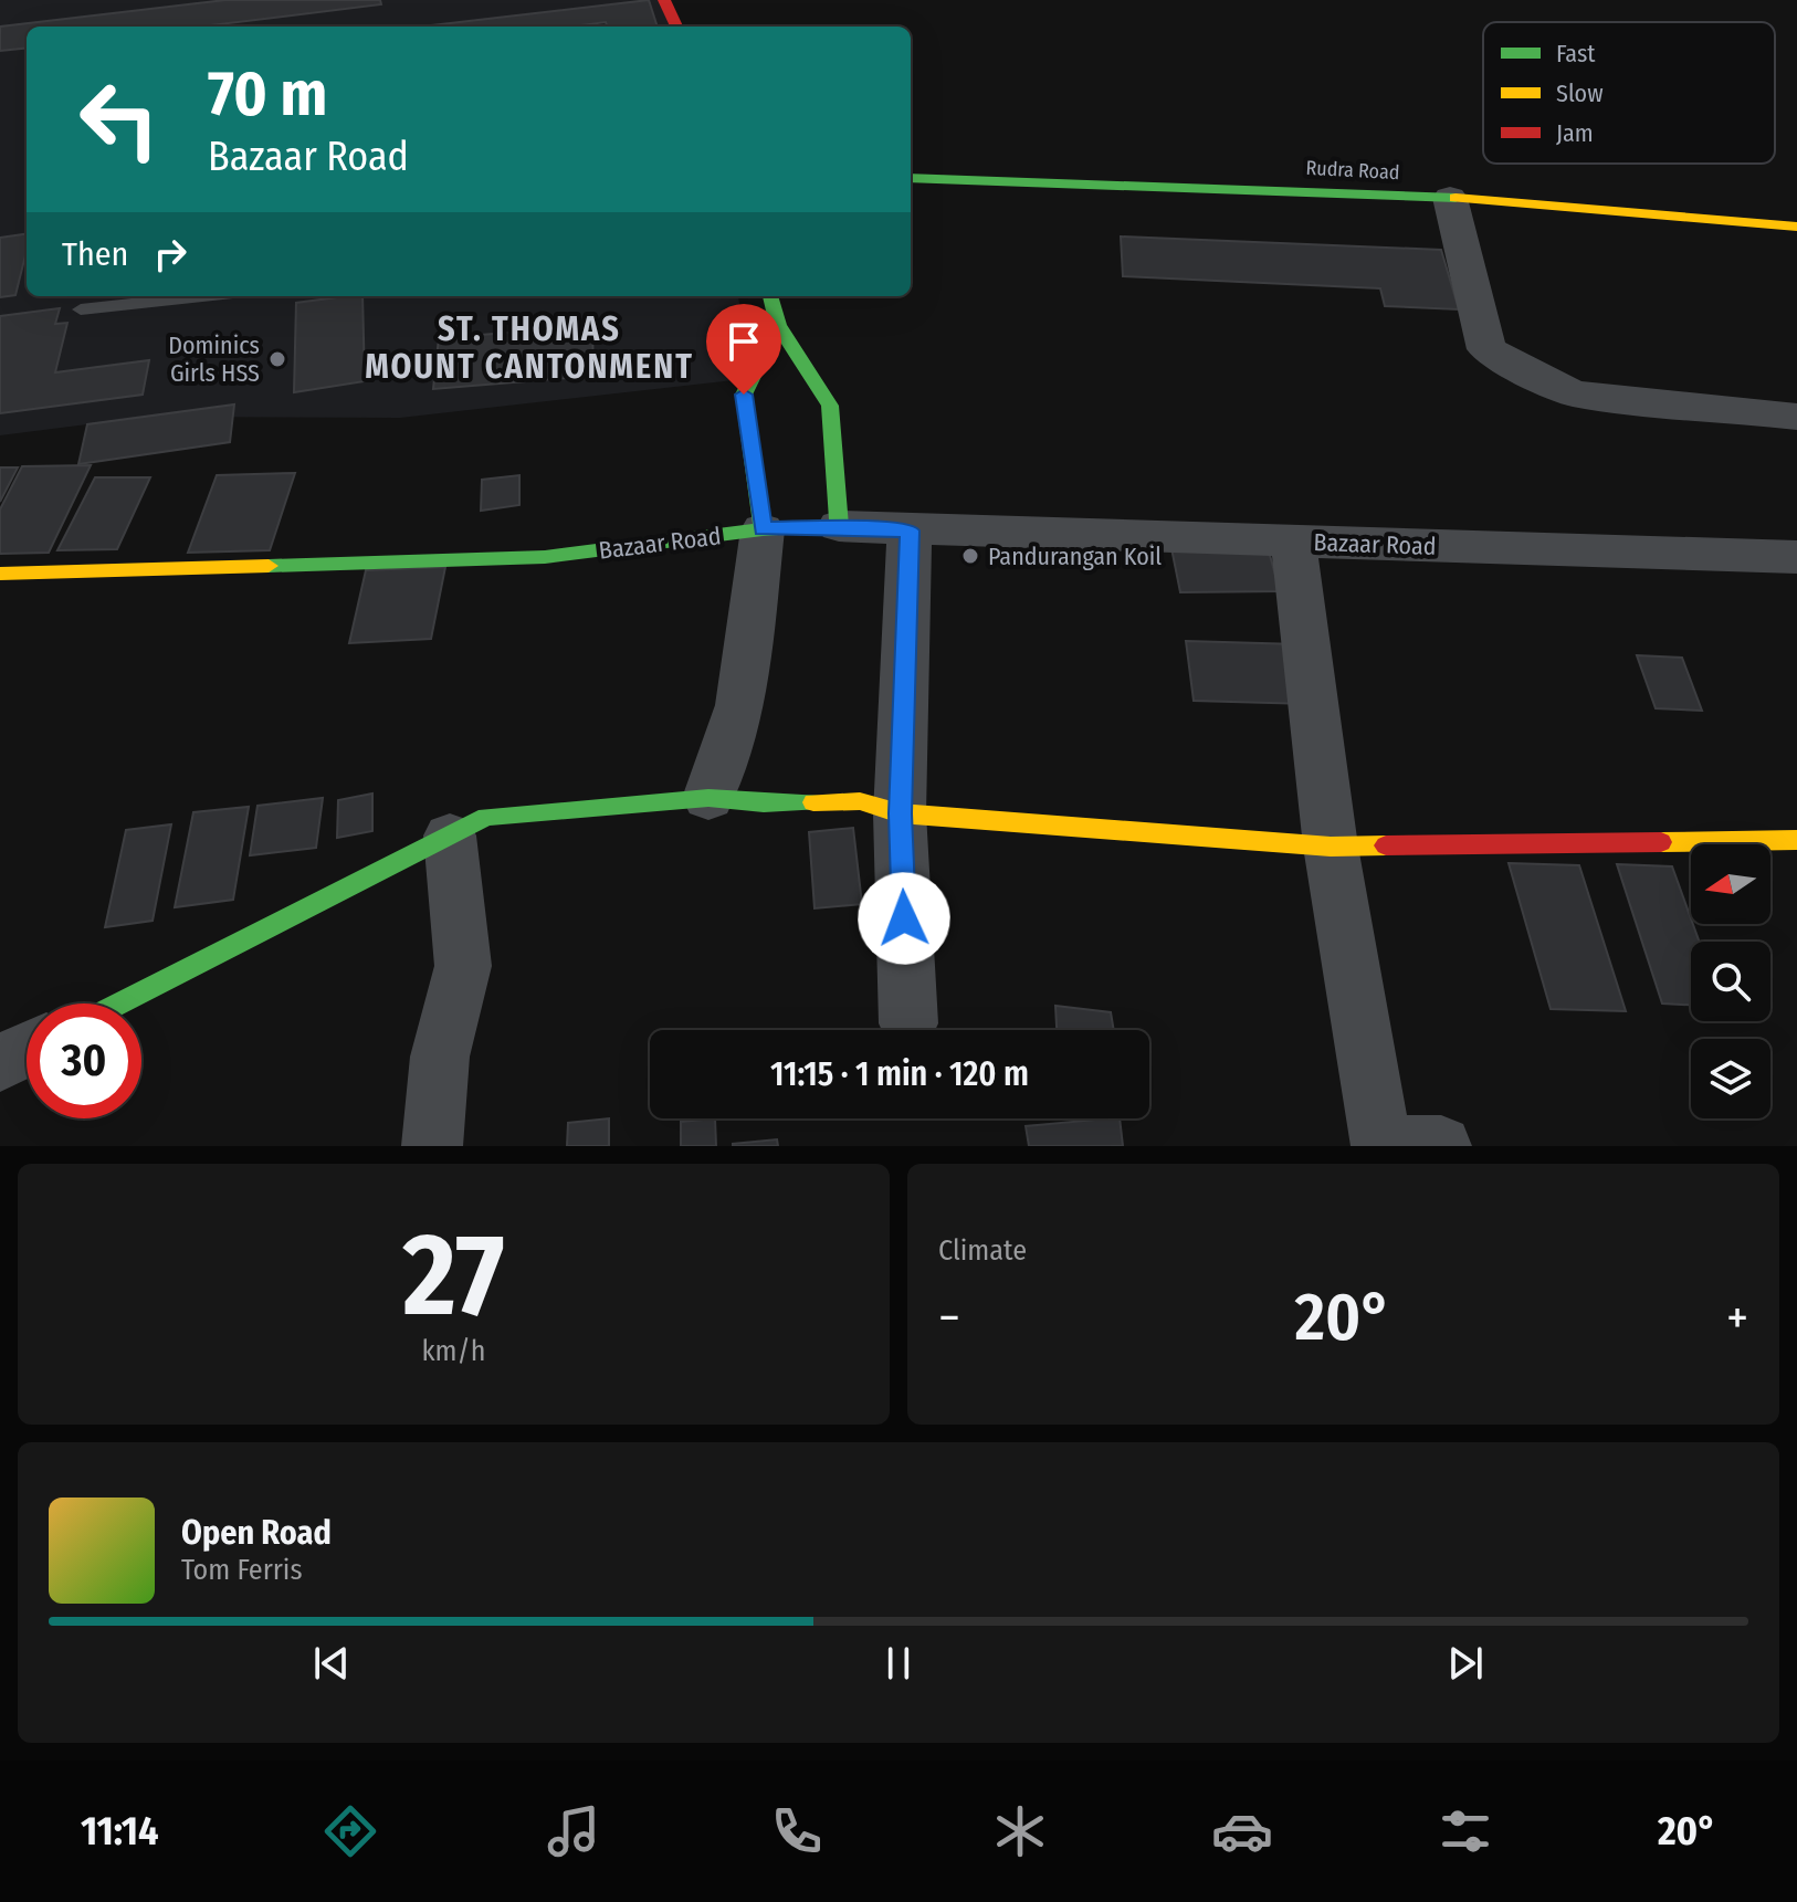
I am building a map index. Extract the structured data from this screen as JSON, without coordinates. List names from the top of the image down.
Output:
{
  "streets": {
    "street": ["Rudra Road", "Bazaar Road"]
  },
  "districts": ["ST. THOMAS MOUNT CANTONMENT"],
  "places": ["Dominics Girls HSS", "Pandurangan Koil"],
  "legend": ["Fast", "Slow", "Jam"],
  "north": "left",
  "page": {
    "turn": ["70 m", "Bazaar Road"],
    "then": "Then",
    "limit": "30",
    "trip": "11:15 · 1 min · 120 m",
    "tile": [
      ["27", "km/h"],
      "Climate"
    ],
    "heat": ["−", "20°", "+"],
    "song": ["Open Road", "Tom Ferris"],
    "tabs": ["11:14", "20°"]
  }
}
